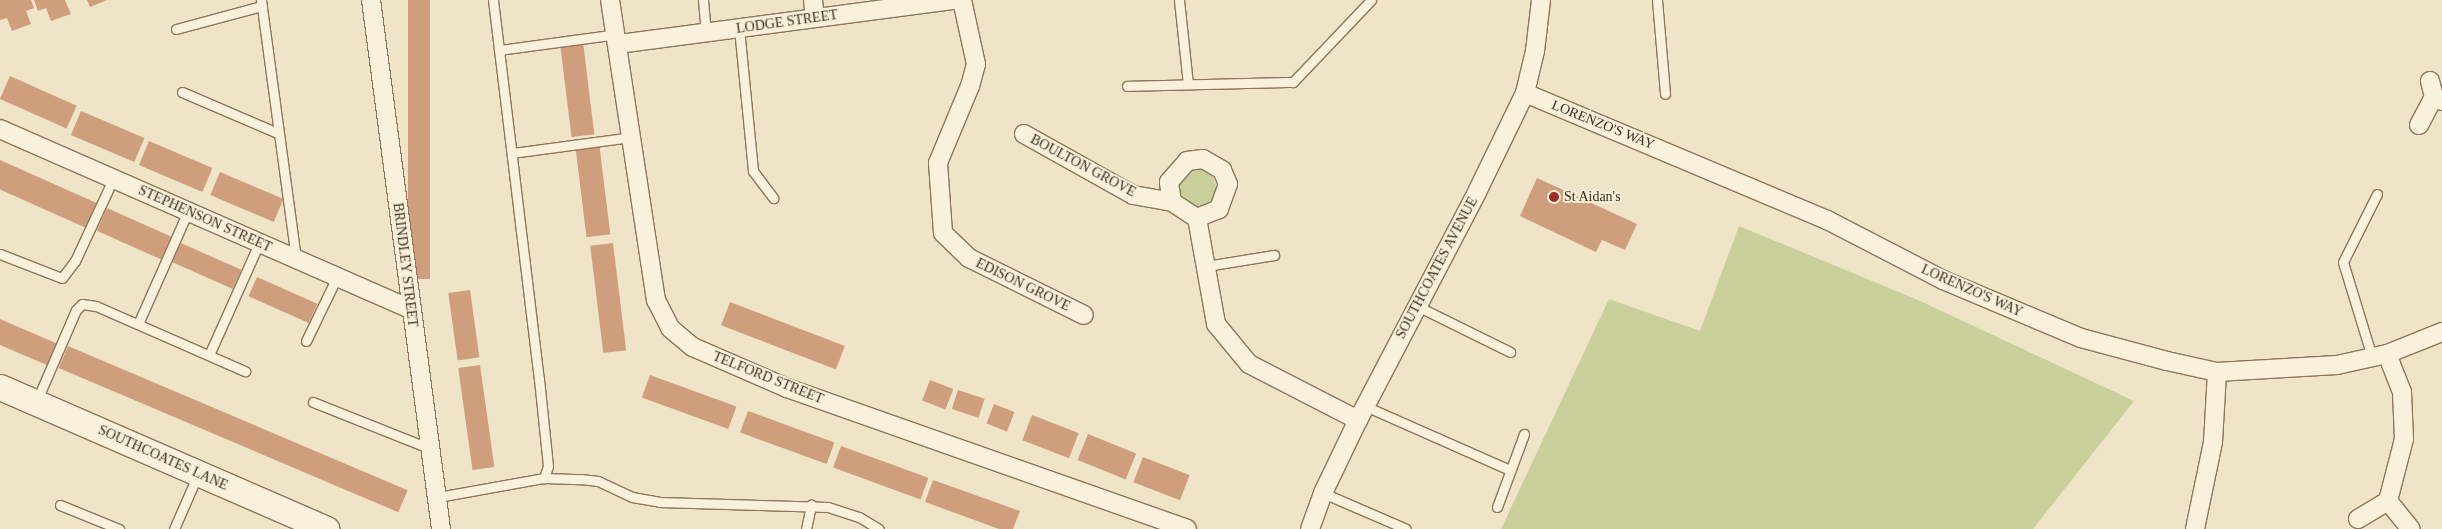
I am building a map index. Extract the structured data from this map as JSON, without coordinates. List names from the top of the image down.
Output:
{
  "streets": {
    "street": [
      "LODGE STREET",
      "LORENZO'S WAY",
      "BOULTON GROVE",
      "STEPHENSON STREET",
      "BRINDLEY STREET",
      "SOUTHCOATES AVENUE",
      "EDISON GROVE",
      "TELFORD STREET",
      "SOUTHCOATES LANE"
    ]
  },
  "crossings": [
    ["LODGE STREET", "TELFORD STREET"],
    ["LORENZO'S WAY", "SOUTHCOATES AVENUE"],
    ["STEPHENSON STREET", "BRINDLEY STREET"]
  ],
  "places": ["St Aidan's"]
}
